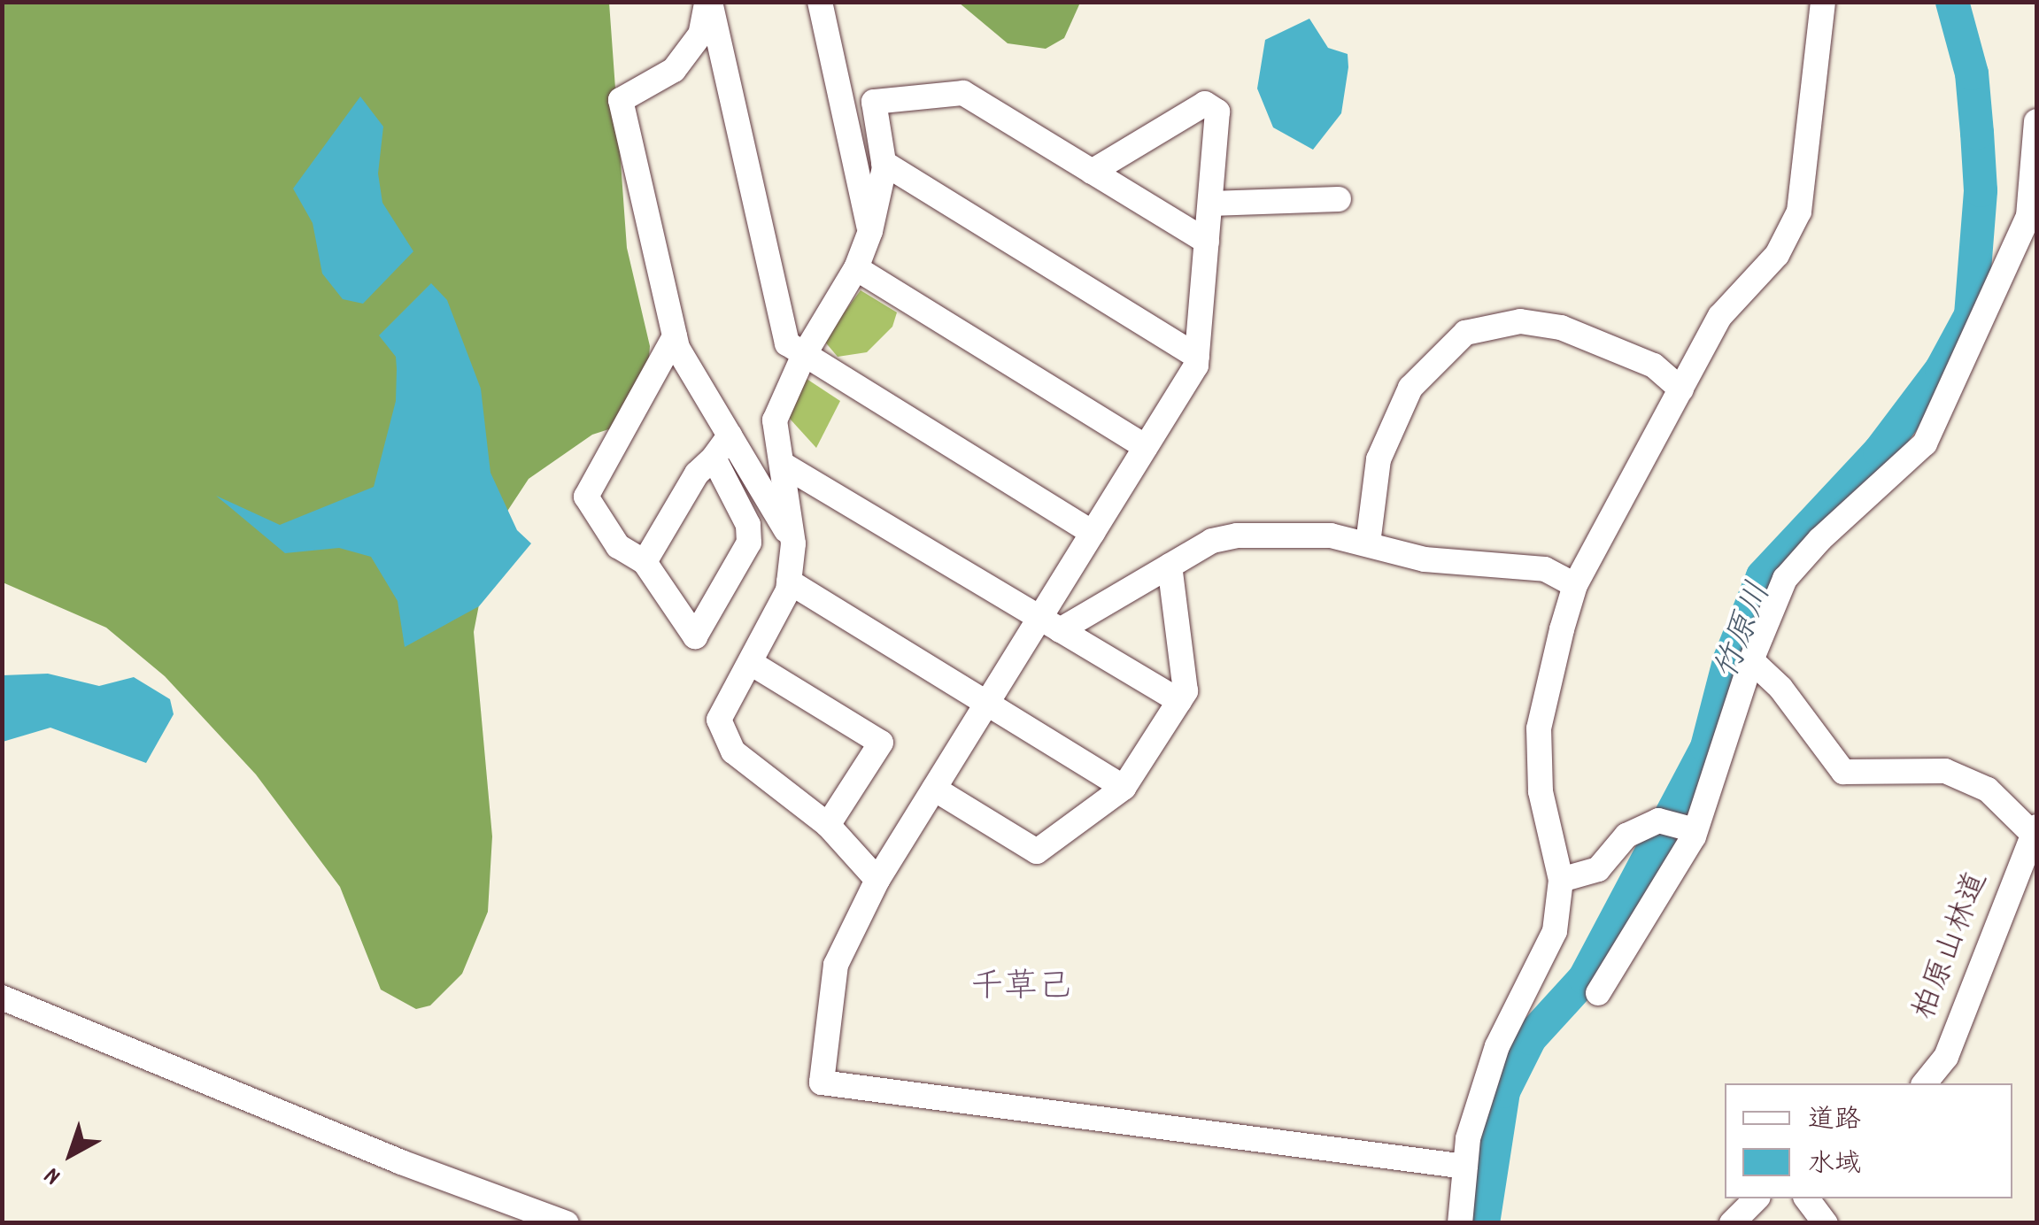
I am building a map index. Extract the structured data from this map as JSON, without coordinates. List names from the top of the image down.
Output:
{
  "streets": {
    "street": ["柏原山林道"]
  },
  "districts": ["千草己"],
  "water": ["竹原川"],
  "legend": ["道路", "水域"],
  "north": "bottom left"
}
